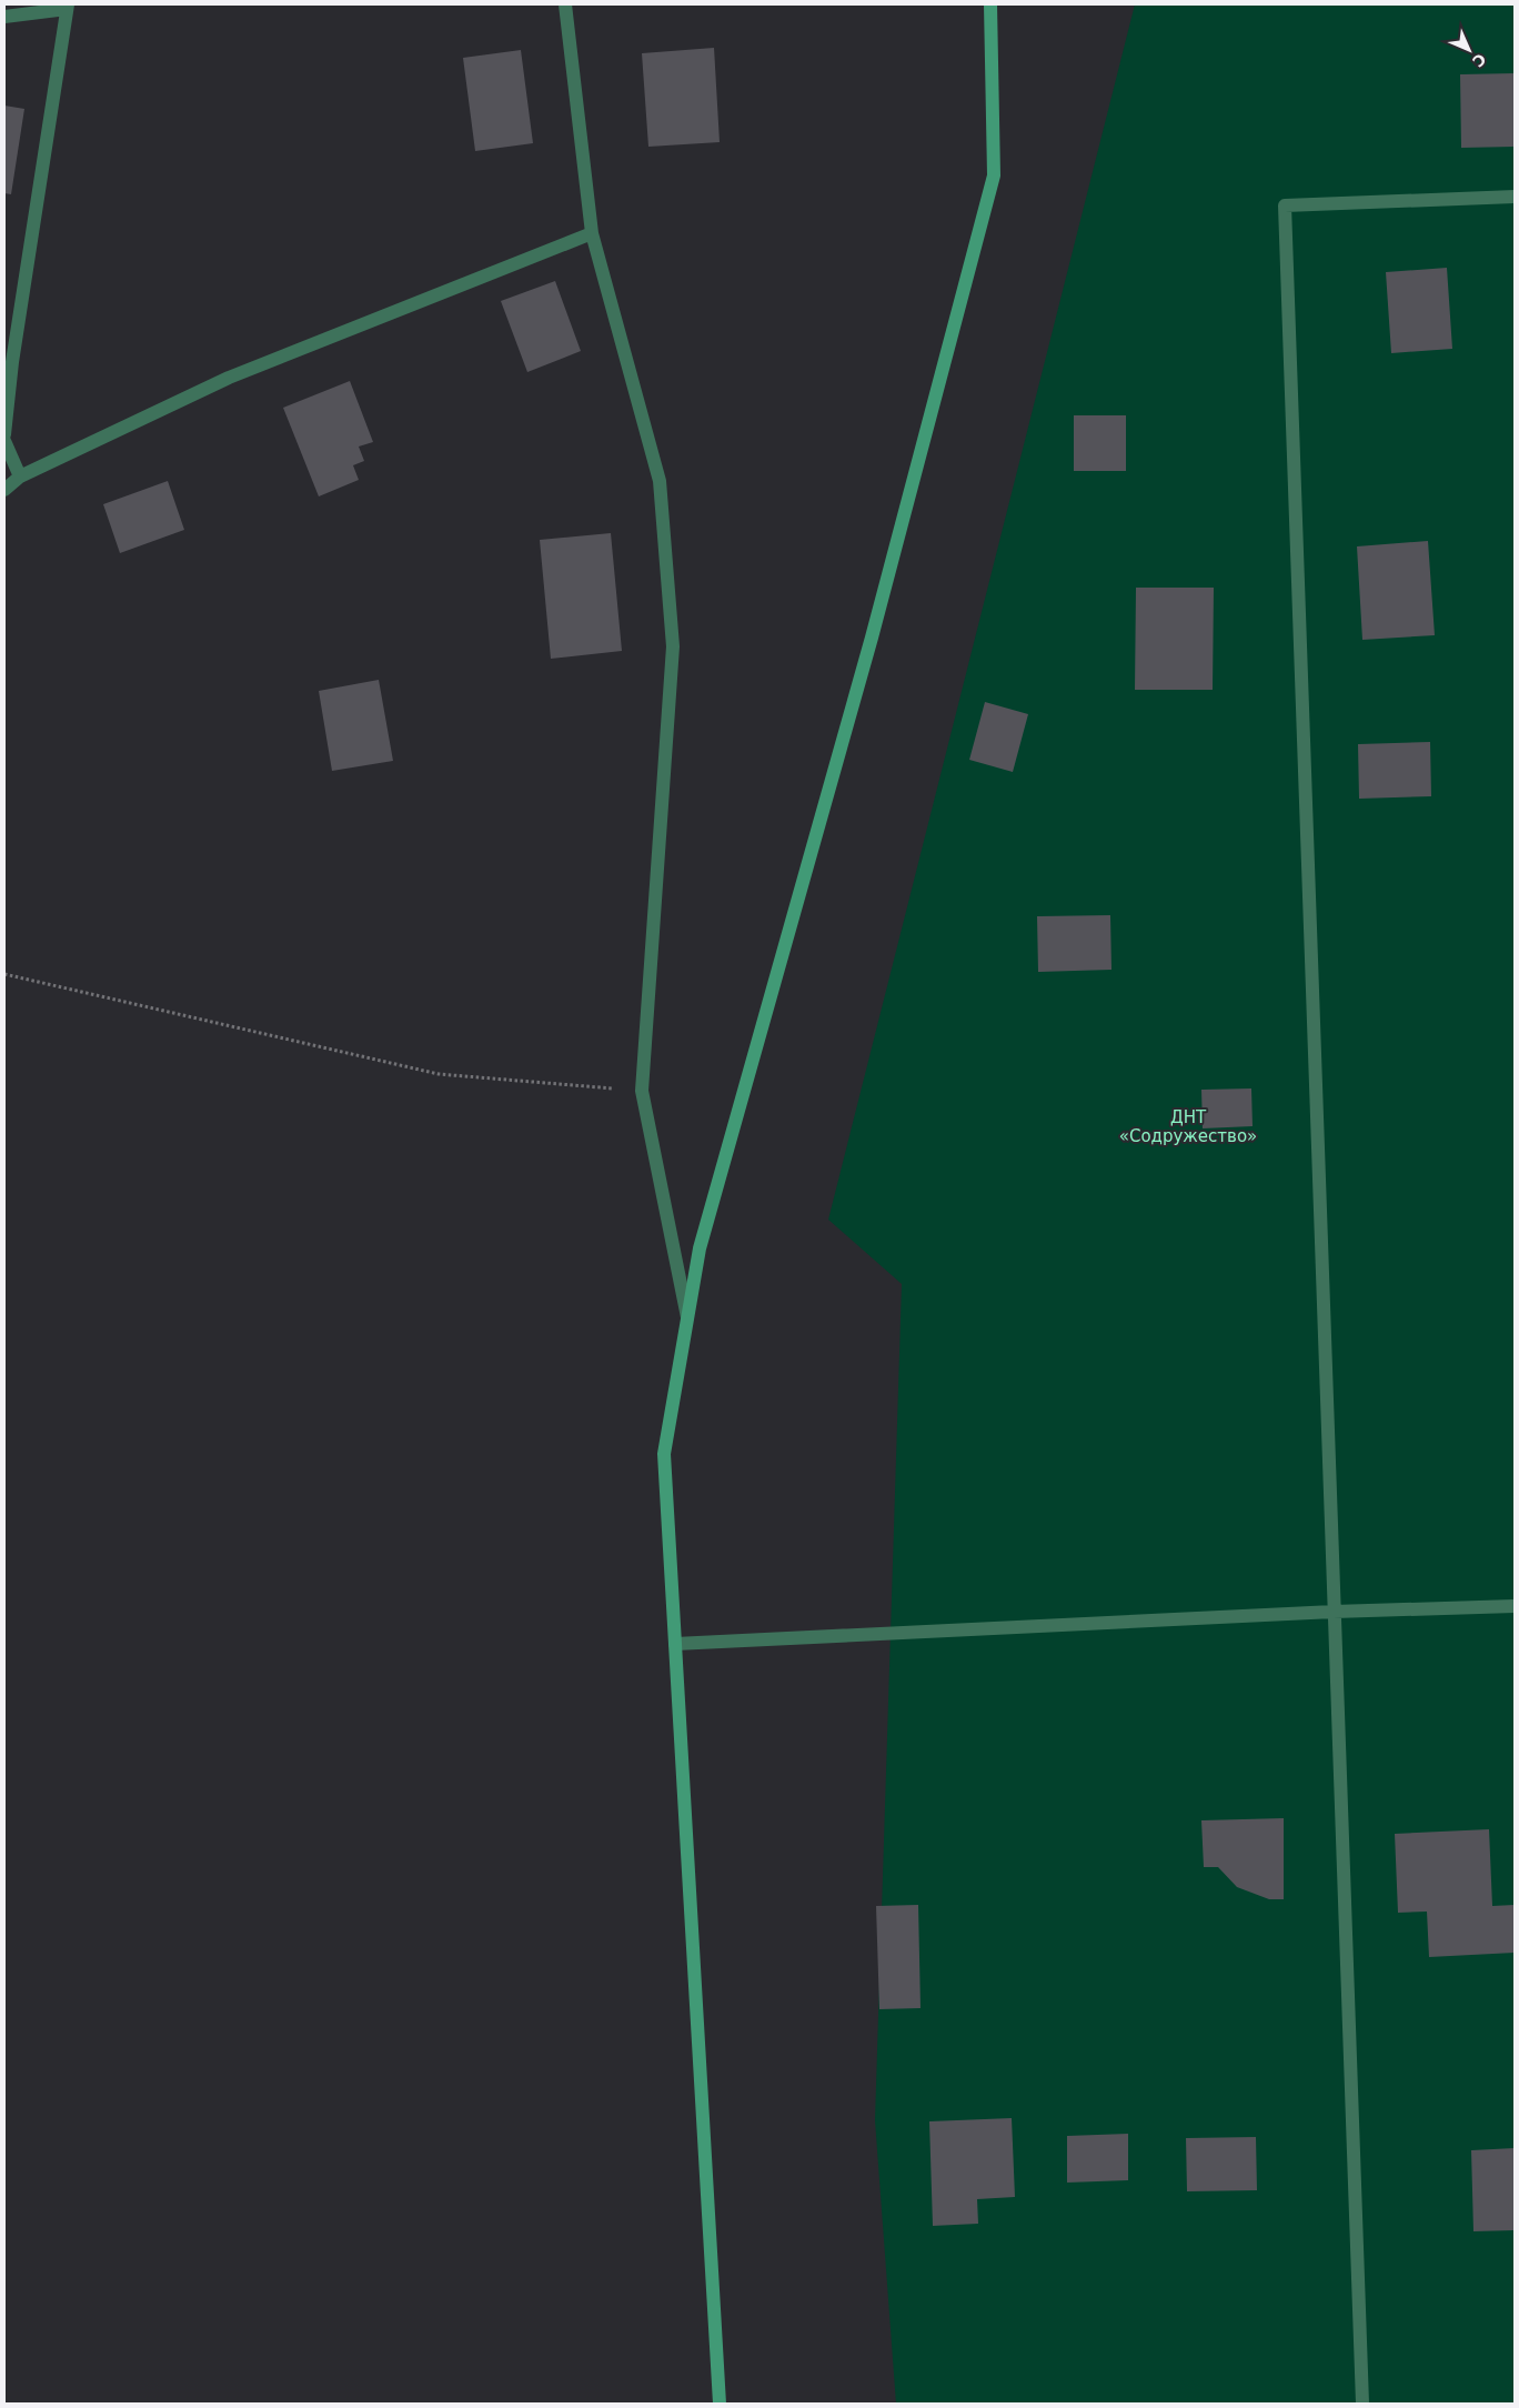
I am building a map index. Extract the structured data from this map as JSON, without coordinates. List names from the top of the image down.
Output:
{
  "parks": ["ДНТ «Содружество»"],
  "north": "bottom right"
}
